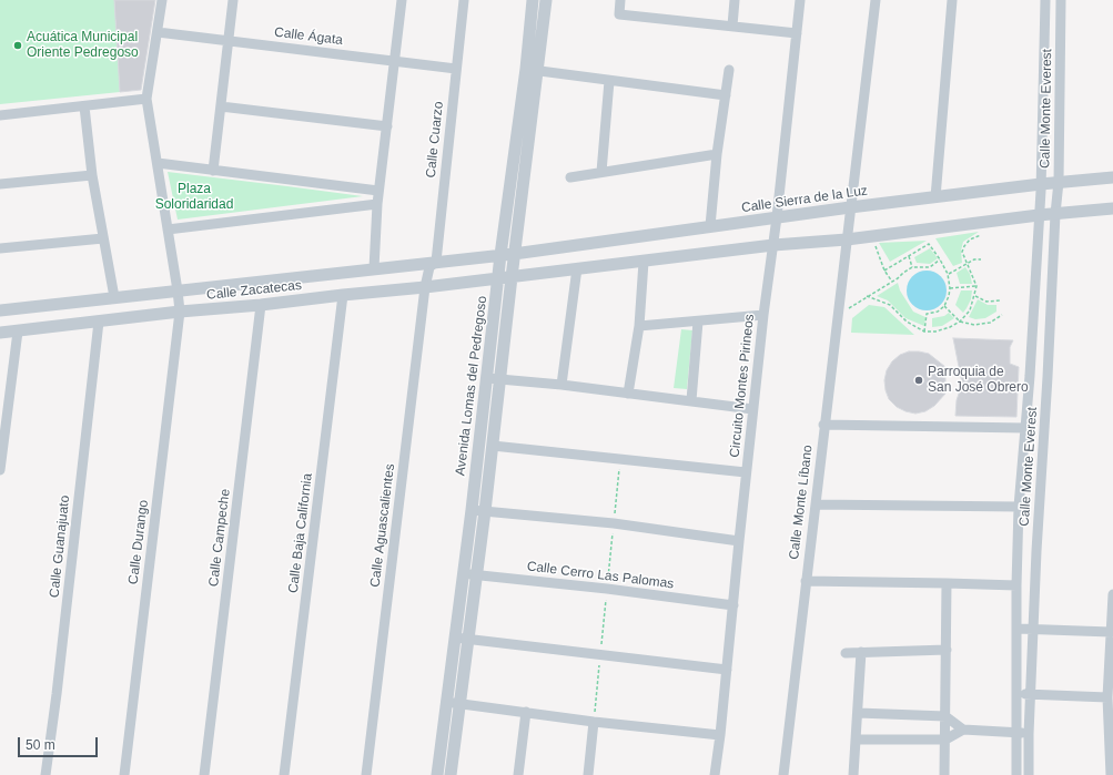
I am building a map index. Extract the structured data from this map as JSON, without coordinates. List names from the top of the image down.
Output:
{
  "streets": {
    "street": [
      "Calle Ágata",
      "Calle Monte Everest",
      "Calle Cuarzo",
      "Calle Sierra de la Luz",
      "Calle Zacatecas",
      "Avenida Lomas del Pedregoso",
      "Circuito Montes Pirineos",
      "Calle Monte Líbano",
      "Calle Aguascalientes",
      "Calle Baja California",
      "Calle Campeche",
      "Calle Durango",
      "Calle Guanajuato",
      "Calle Cerro Las Palomas"
    ]
  },
  "crossings": [
    ["Calle Ágata", "Calle Cuarzo"],
    ["Calle Ágata", "Calle Durango"],
    ["Calle Monte Everest", "Calle Sierra de la Luz"],
    ["Calle Cuarzo", "Calle Zacatecas"],
    ["Calle Cuarzo", "Calle Aguascalientes"],
    ["Calle Sierra de la Luz", "Calle Zacatecas"],
    ["Calle Sierra de la Luz", "Avenida Lomas del Pedregoso"],
    ["Calle Sierra de la Luz", "Circuito Montes Pirineos"],
    ["Calle Sierra de la Luz", "Calle Monte Líbano"],
    ["Calle Zacatecas", "Avenida Lomas del Pedregoso"],
    ["Calle Zacatecas", "Calle Aguascalientes"],
    ["Calle Zacatecas", "Calle Baja California"],
    ["Calle Zacatecas", "Calle Campeche"],
    ["Calle Zacatecas", "Calle Durango"],
    ["Calle Zacatecas", "Calle Guanajuato"],
    ["Avenida Lomas del Pedregoso", "Calle Cerro Las Palomas"],
    ["Circuito Montes Pirineos", "Calle Cerro Las Palomas"]
  ],
  "parks": ["Plaza Soloridaridad"],
  "places": ["Acuática Municipal Oriente Pedregoso", "Parroquia de San José Obrero"],
  "scale_bar": "50 m"
}
